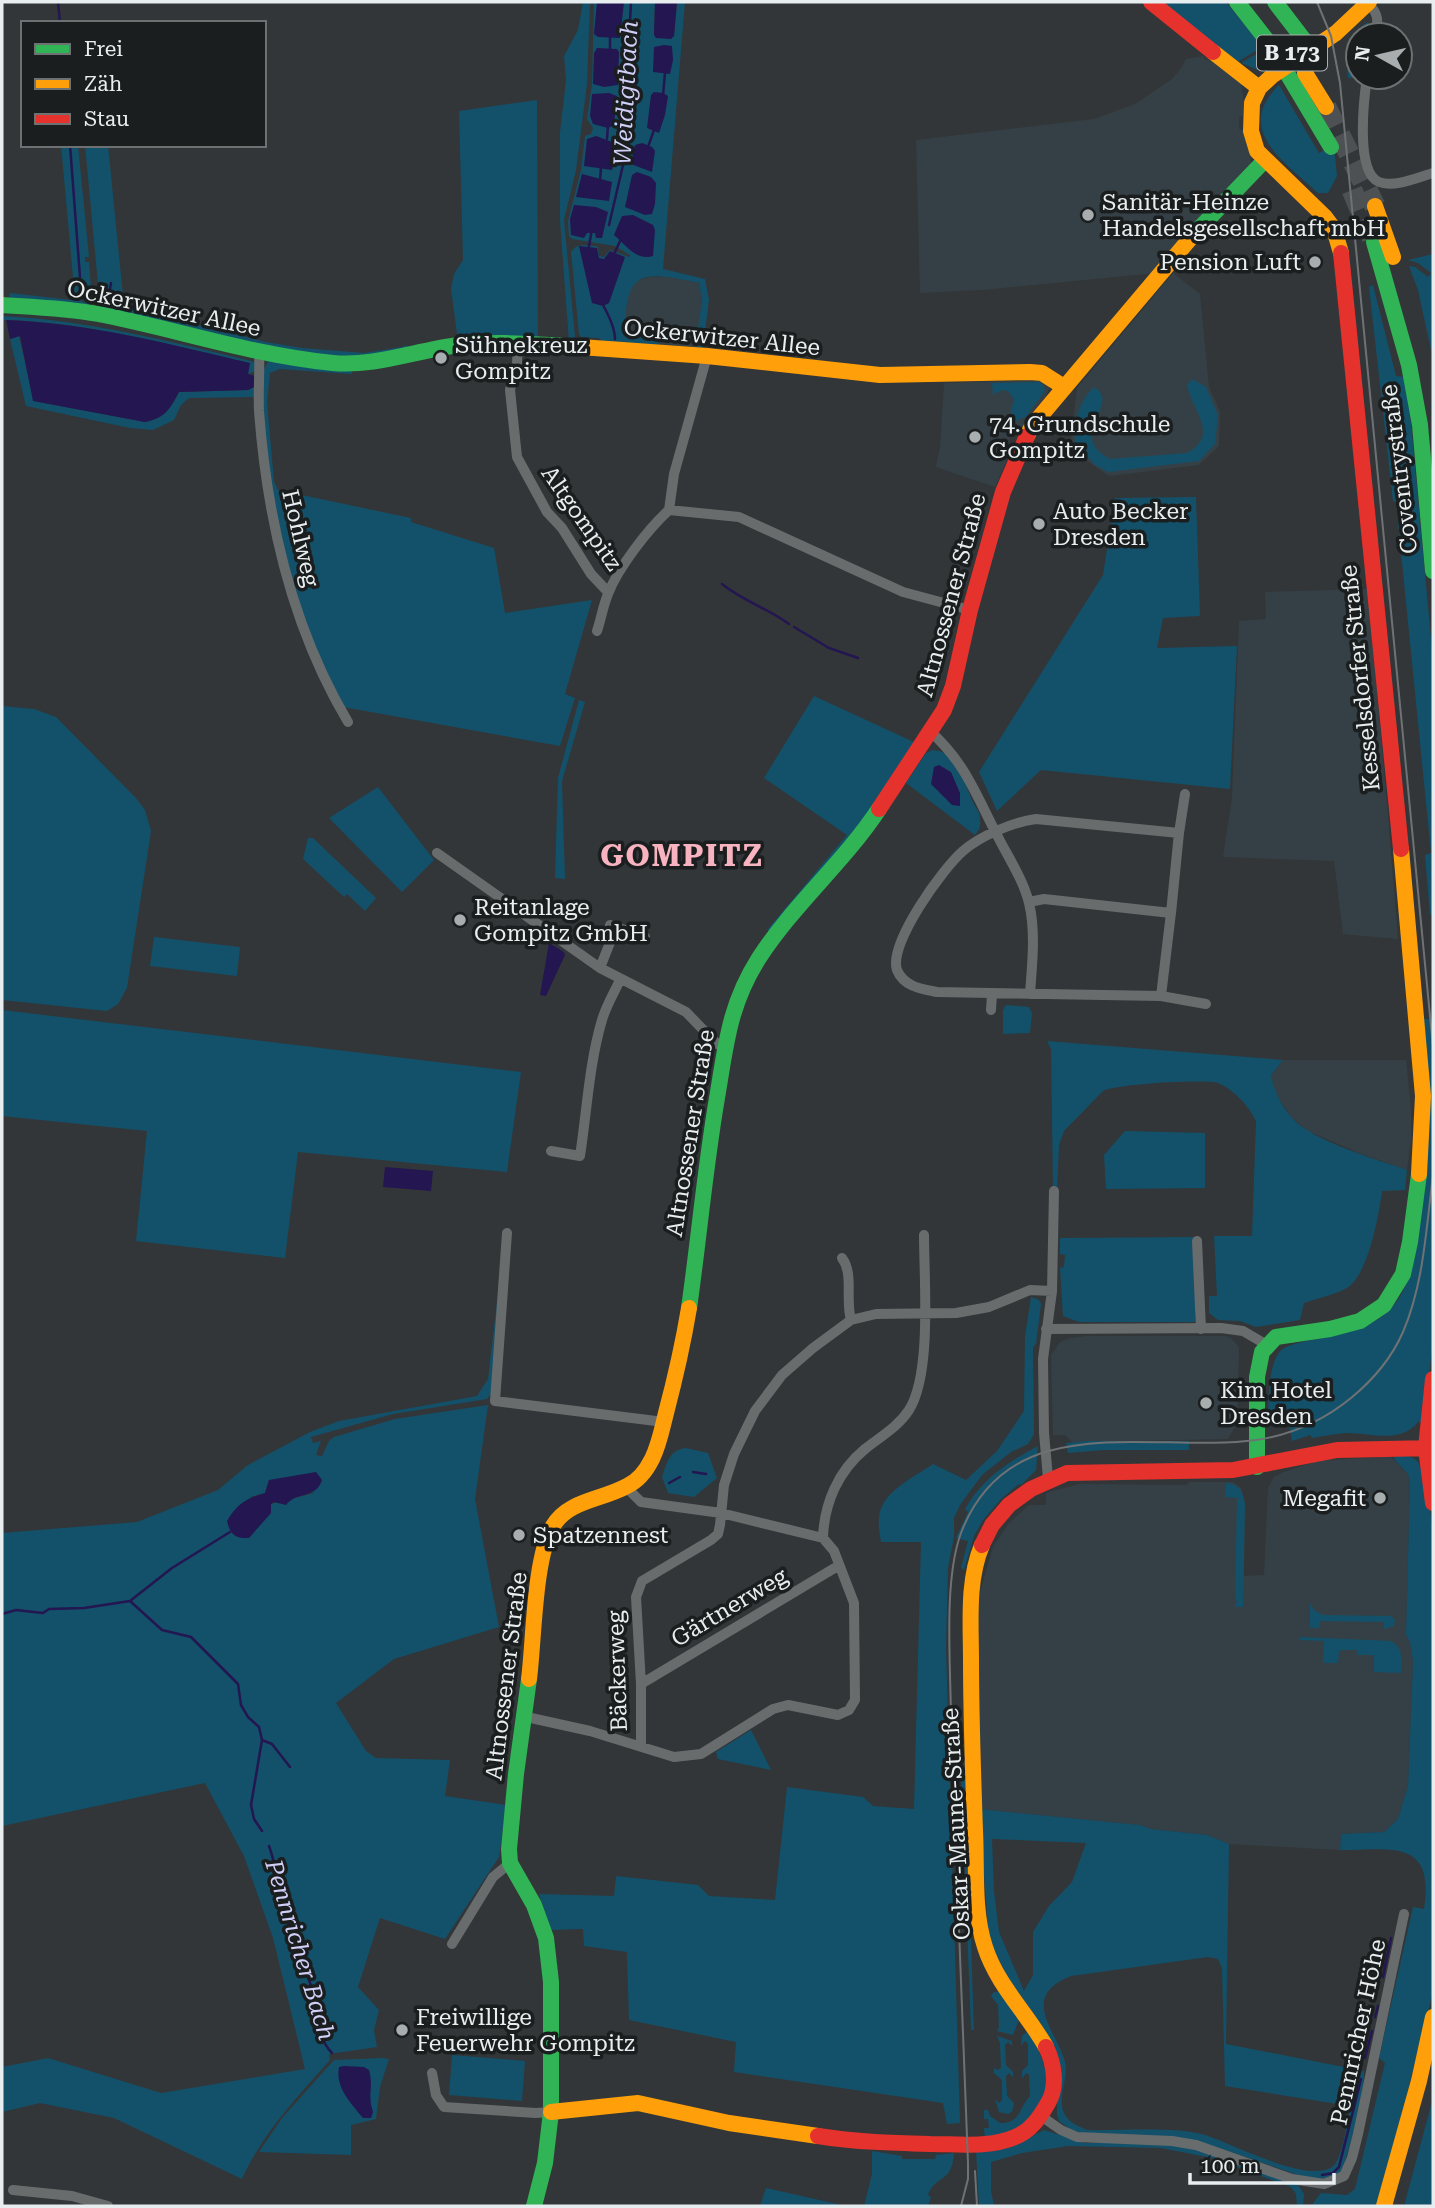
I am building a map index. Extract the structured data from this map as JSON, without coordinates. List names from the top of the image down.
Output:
{
  "streets": {
    "main road": [
      "B 173",
      "Ockerwitzer Allee",
      "Coventrystraße",
      "Altnossener Straße",
      "Kesselsdorfer Straße",
      "Oskar-Maune-Straße"
    ],
    "street": [
      "Altgompitz",
      "Hohlweg",
      "Gärtnerweg",
      "Bäckerweg",
      "Pennricher Höhe"
    ]
  },
  "crossings": [
    ["Ockerwitzer Allee", "Altgompitz"],
    ["Ockerwitzer Allee", "Hohlweg"],
    ["Ockerwitzer Allee", "Altnossener Straße"],
    ["Altnossener Straße", "Kesselsdorfer Straße"],
    ["Altnossener Straße", "Oskar-Maune-Straße"],
    ["Gärtnerweg", "Bäckerweg"],
    ["Oskar-Maune-Straße", "Pennricher Höhe"]
  ],
  "districts": ["GOMPITZ"],
  "water": ["Weidigtbach", "Pennricher Bach"],
  "places": [
    "Sanitär-Heinze Handelsgesellschaft mbH",
    "Pension Luft",
    "Sühnekreuz Gompitz",
    "74. Grundschule Gompitz",
    "Auto Becker Dresden",
    "Reitanlage Gompitz GmbH",
    "Kim Hotel Dresden",
    "Megafit",
    "Spatzennest",
    "Freiwillige Feuerwehr Gompitz"
  ],
  "legend": ["Frei", "Zäh", "Stau"],
  "scale_bar": "100 m",
  "north": "left"
}
